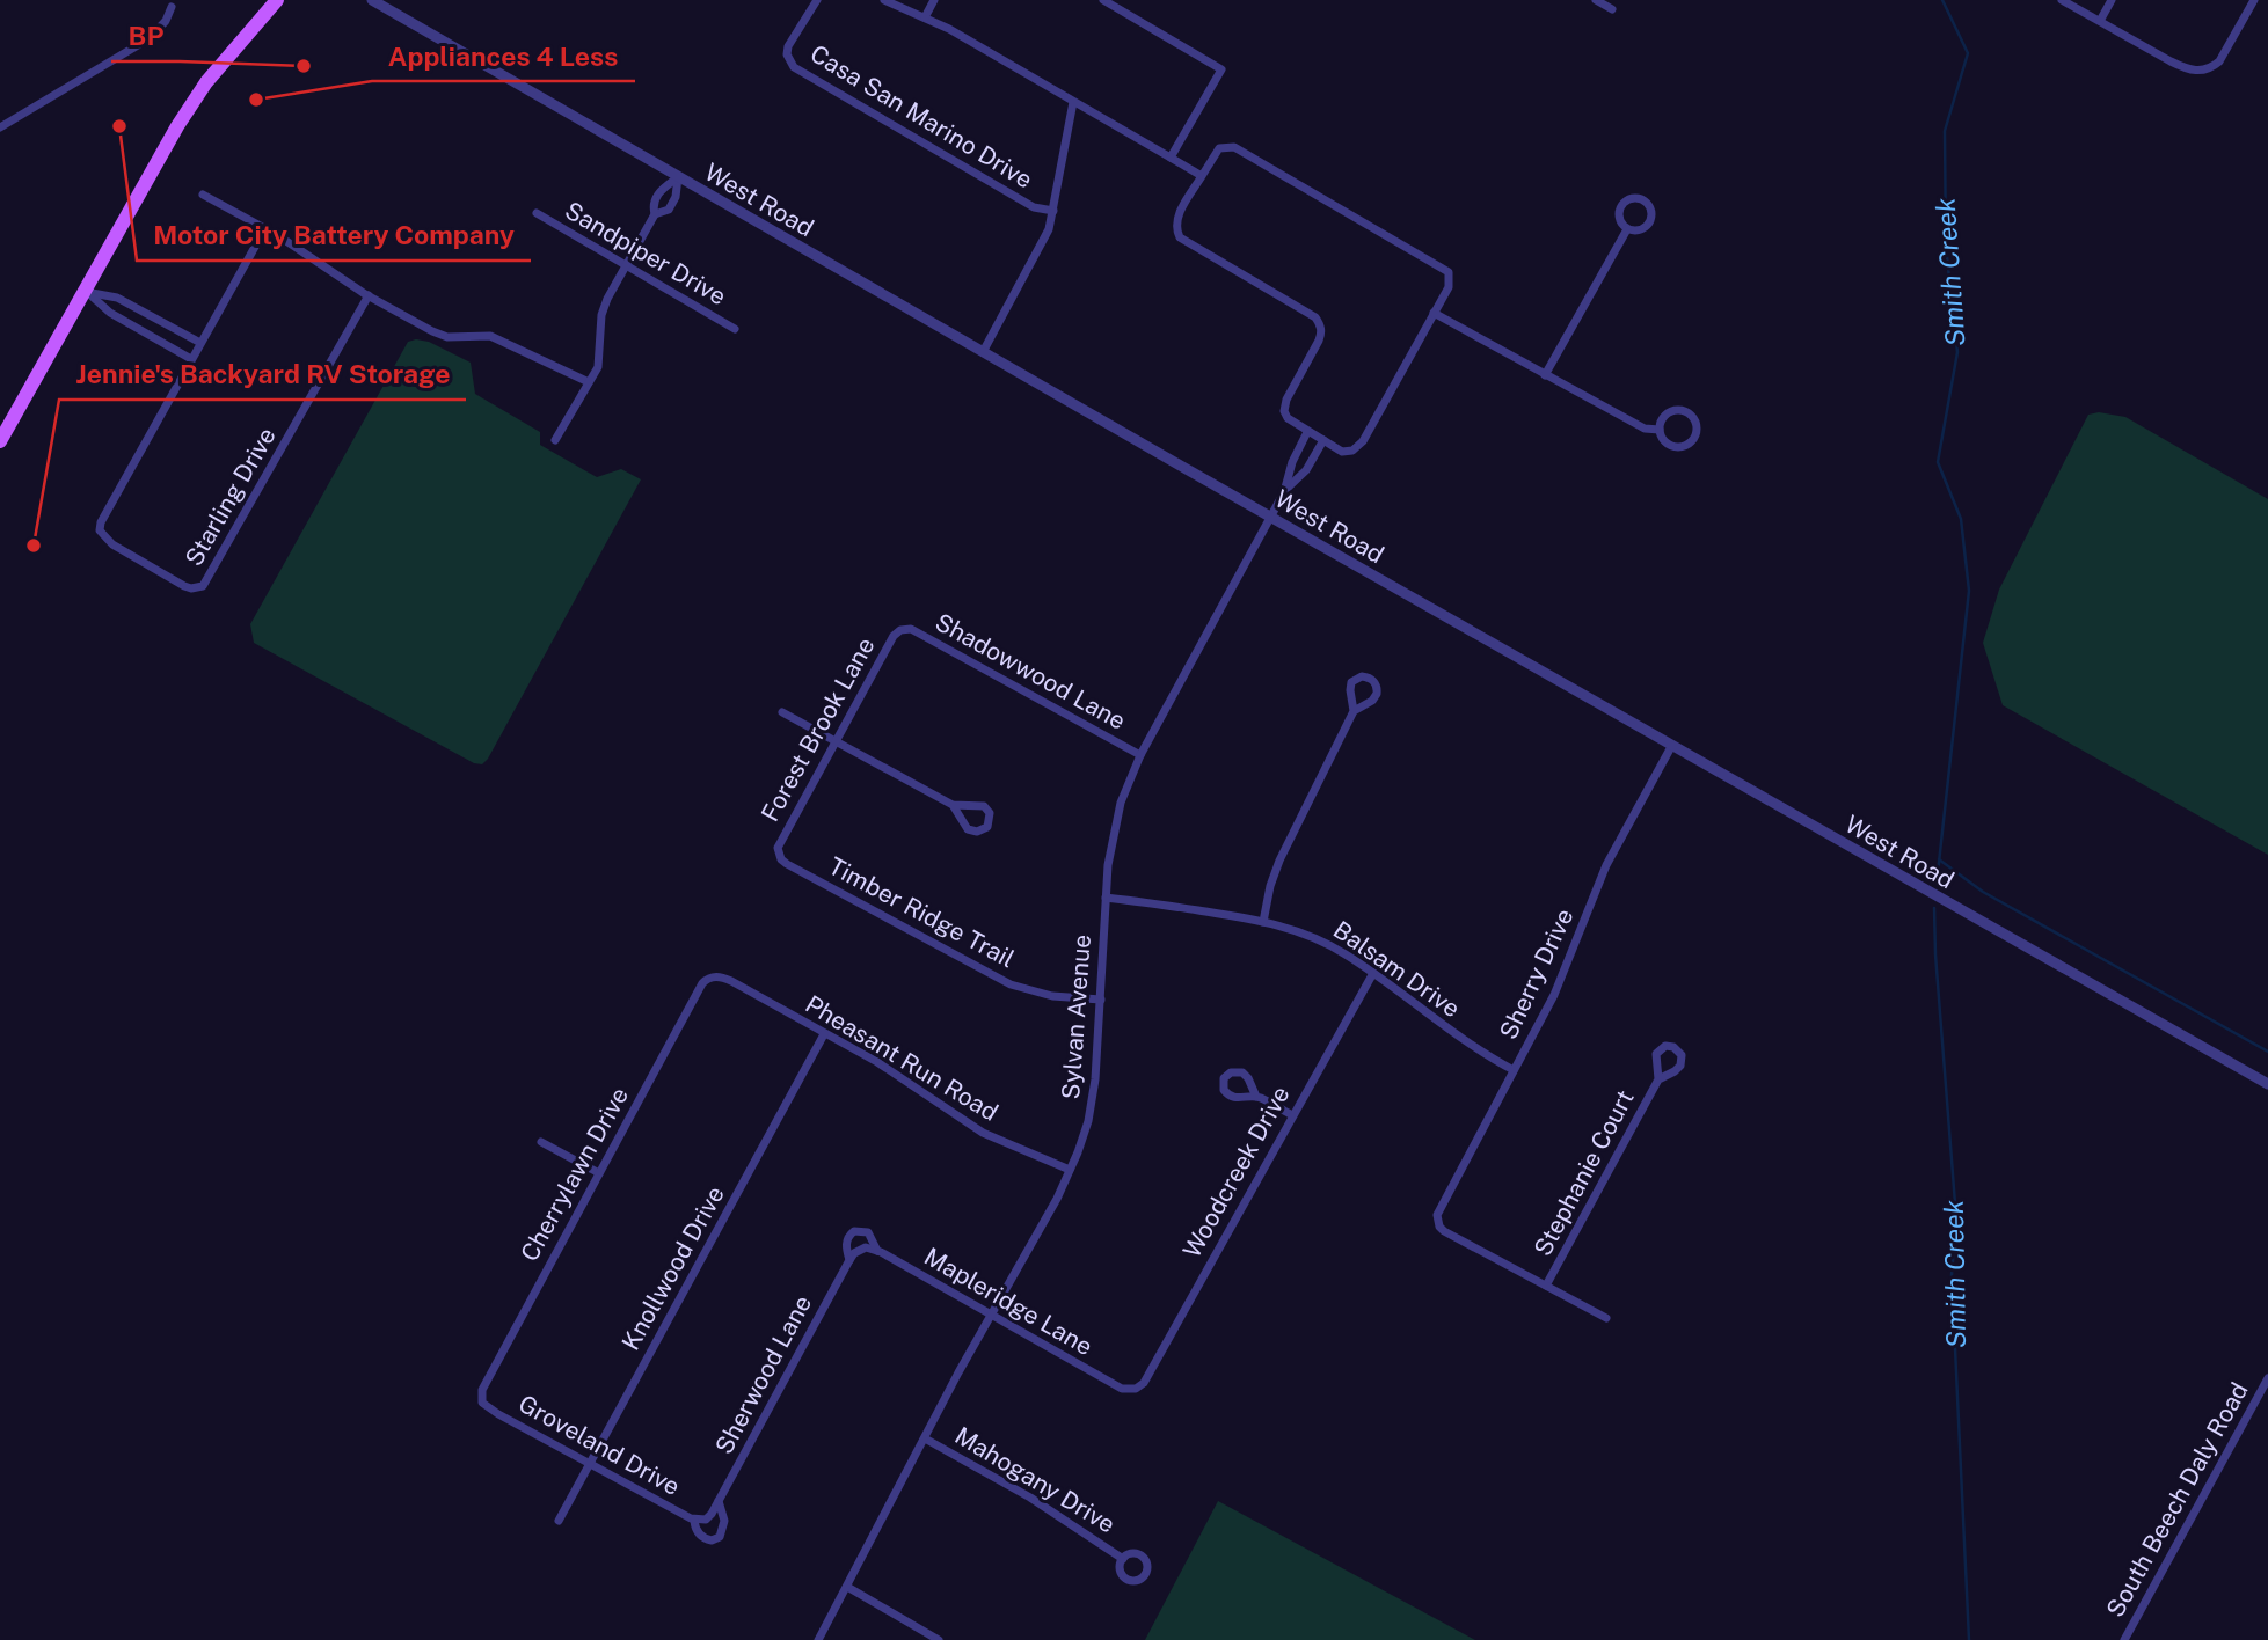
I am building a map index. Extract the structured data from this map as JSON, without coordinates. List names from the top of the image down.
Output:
{
  "streets": {
    "street": [
      "Casa San Marino Drive",
      "West Road",
      "Sandpiper Drive",
      "Starling Drive",
      "Shadowwood Lane",
      "Forest Brook Lane",
      "Timber Ridge Trail",
      "Balsam Drive",
      "Sherry Drive",
      "Sylvan Avenue",
      "Pheasant Run Road",
      "Woodcreek Drive",
      "Stephanie Court",
      "Cherrylawn Drive",
      "Knollwood Drive",
      "Mapleridge Lane",
      "Sherwood Lane",
      "Groveland Drive",
      "Mahogany Drive",
      "South Beech Daly Road"
    ]
  },
  "crossings": [
    ["Casa San Marino Drive", "West Road"],
    ["West Road", "Sherry Drive"],
    ["West Road", "Sylvan Avenue"],
    ["Shadowwood Lane", "Forest Brook Lane"],
    ["Shadowwood Lane", "Sylvan Avenue"],
    ["Forest Brook Lane", "Timber Ridge Trail"],
    ["Timber Ridge Trail", "Sylvan Avenue"],
    ["Balsam Drive", "Sherry Drive"],
    ["Balsam Drive", "Sylvan Avenue"],
    ["Balsam Drive", "Woodcreek Drive"],
    ["Sherry Drive", "Stephanie Court"],
    ["Sylvan Avenue", "Pheasant Run Road"],
    ["Sylvan Avenue", "Mapleridge Lane"],
    ["Sylvan Avenue", "Mahogany Drive"],
    ["Pheasant Run Road", "Cherrylawn Drive"],
    ["Pheasant Run Road", "Knollwood Drive"],
    ["Woodcreek Drive", "Mapleridge Lane"],
    ["Cherrylawn Drive", "Groveland Drive"],
    ["Knollwood Drive", "Groveland Drive"],
    ["Mapleridge Lane", "Sherwood Lane"],
    ["Sherwood Lane", "Groveland Drive"]
  ],
  "water": ["Smith Creek"],
  "places": [
    "BP",
    "Appliances 4 Less",
    "Motor City Battery Company",
    "Jennie's Backyard RV Storage"
  ]
}
